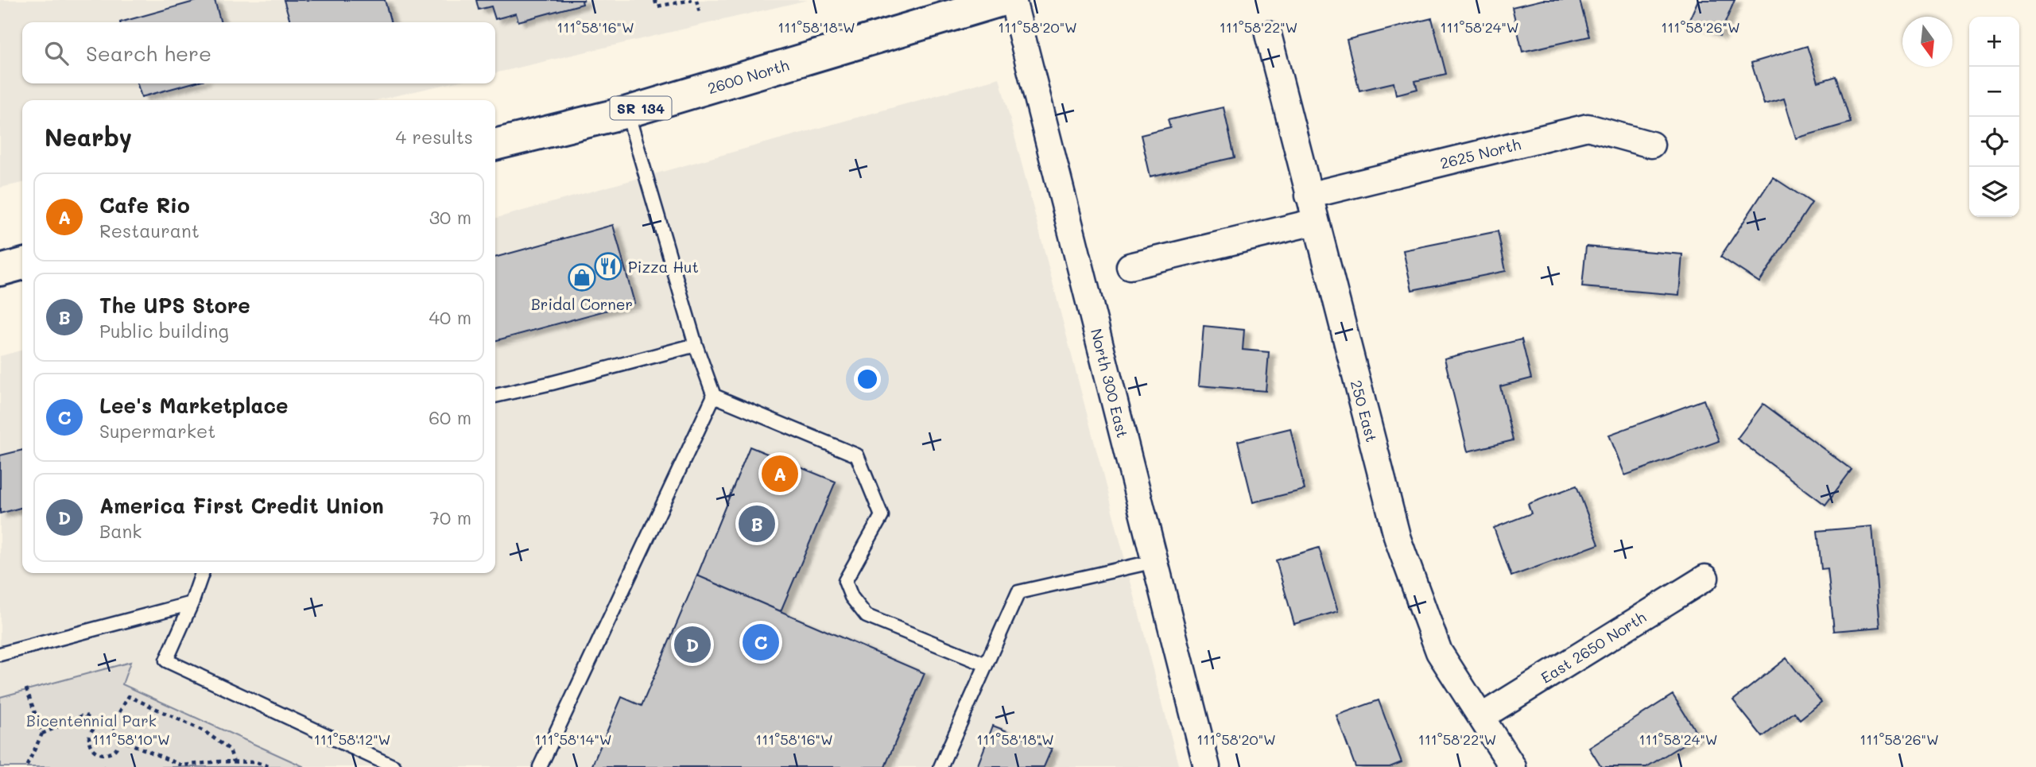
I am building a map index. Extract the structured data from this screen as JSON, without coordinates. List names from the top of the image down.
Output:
{
  "streets": {
    "main road": ["2600 North", "SR 134"],
    "street": [
      "2625 North",
      "North 300 East",
      "250 East",
      "East 2650 North"
    ]
  },
  "crossings": [
    ["2625 North", "250 East"],
    ["250 East", "East 2650 North"]
  ],
  "parks": ["Bicentennial Park"],
  "places": {
    "restaurant": ["Pizza Hut"],
    "shop": ["Bridal Corner"]
  },
  "north": "bottom",
  "page": {
    "map_buttons": ["+", "−"],
    "search": "Search here",
    "heading": ["Nearby", "4 results"],
    "list": [
      {
        "mark": "A",
        "name": "Cafe Rio",
        "note": "Restaurant",
        "value": "30 m"
      },
      {
        "mark": "B",
        "name": "The UPS Store",
        "note": "Public building",
        "value": "40 m"
      },
      {
        "mark": "C",
        "name": "Lee's Marketplace",
        "note": "Supermarket",
        "value": "60 m"
      },
      {
        "mark": "D",
        "name": "America First Credit Union",
        "note": "Bank",
        "value": "70 m"
      }
    ],
    "pins": [
      "A",
      "B",
      "C",
      "D"
    ]
  },
  "coordinates": [
    "111°58'16\"W",
    "111°58'18\"W",
    "111°58'20\"W",
    "111°58'22\"W",
    "111°58'24\"W",
    "111°58'26\"W",
    "111°58'10\"W",
    "111°58'12\"W",
    "111°58'14\"W"
  ]
}
